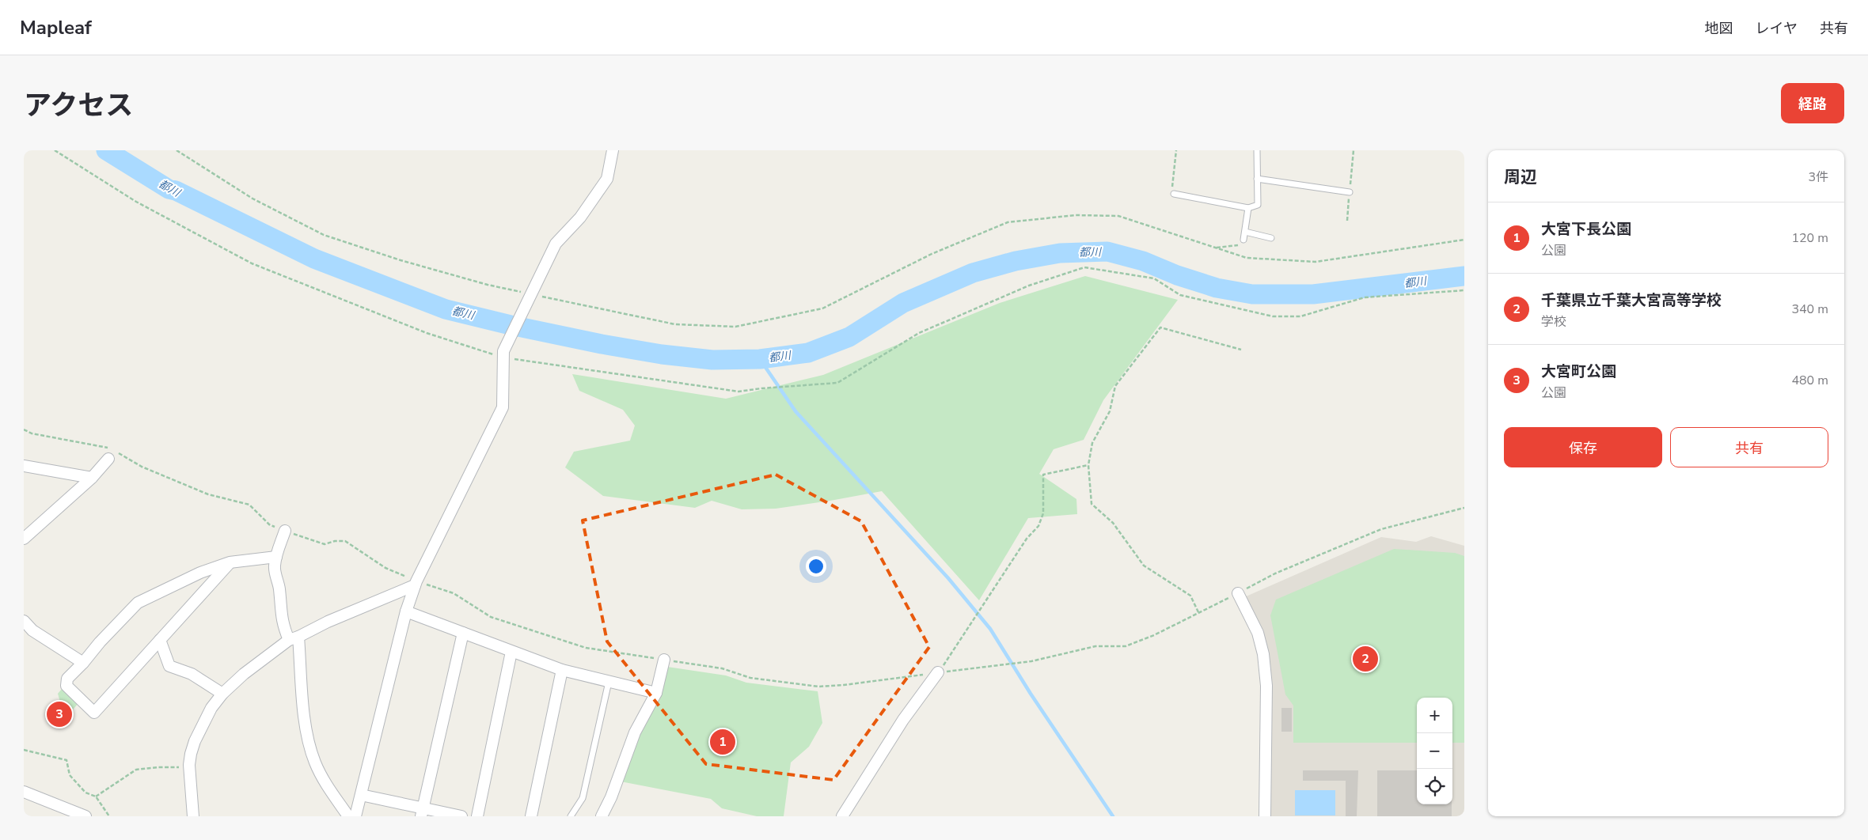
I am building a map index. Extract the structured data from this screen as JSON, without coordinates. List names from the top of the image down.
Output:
{
  "water": ["都川"],
  "page": {
    "header": "Mapleaf",
    "nav": ["地図", "レイヤ", "共有"],
    "title": "アクセス",
    "buttons": [
      "経路",
      ["保存", "共有"]
    ],
    "heading": ["周辺", "3件"],
    "list": [
      {
        "mark": "1",
        "name": "大宮下長公園",
        "note": "公園",
        "value": "120 m"
      },
      {
        "mark": "2",
        "name": "千葉県立千葉大宮高等学校",
        "note": "学校",
        "value": "340 m"
      },
      {
        "mark": "3",
        "name": "大宮町公園",
        "note": "公園",
        "value": "480 m"
      }
    ],
    "pins": ["2", "3", "1"],
    "map_buttons": ["+", "−"]
  }
}
